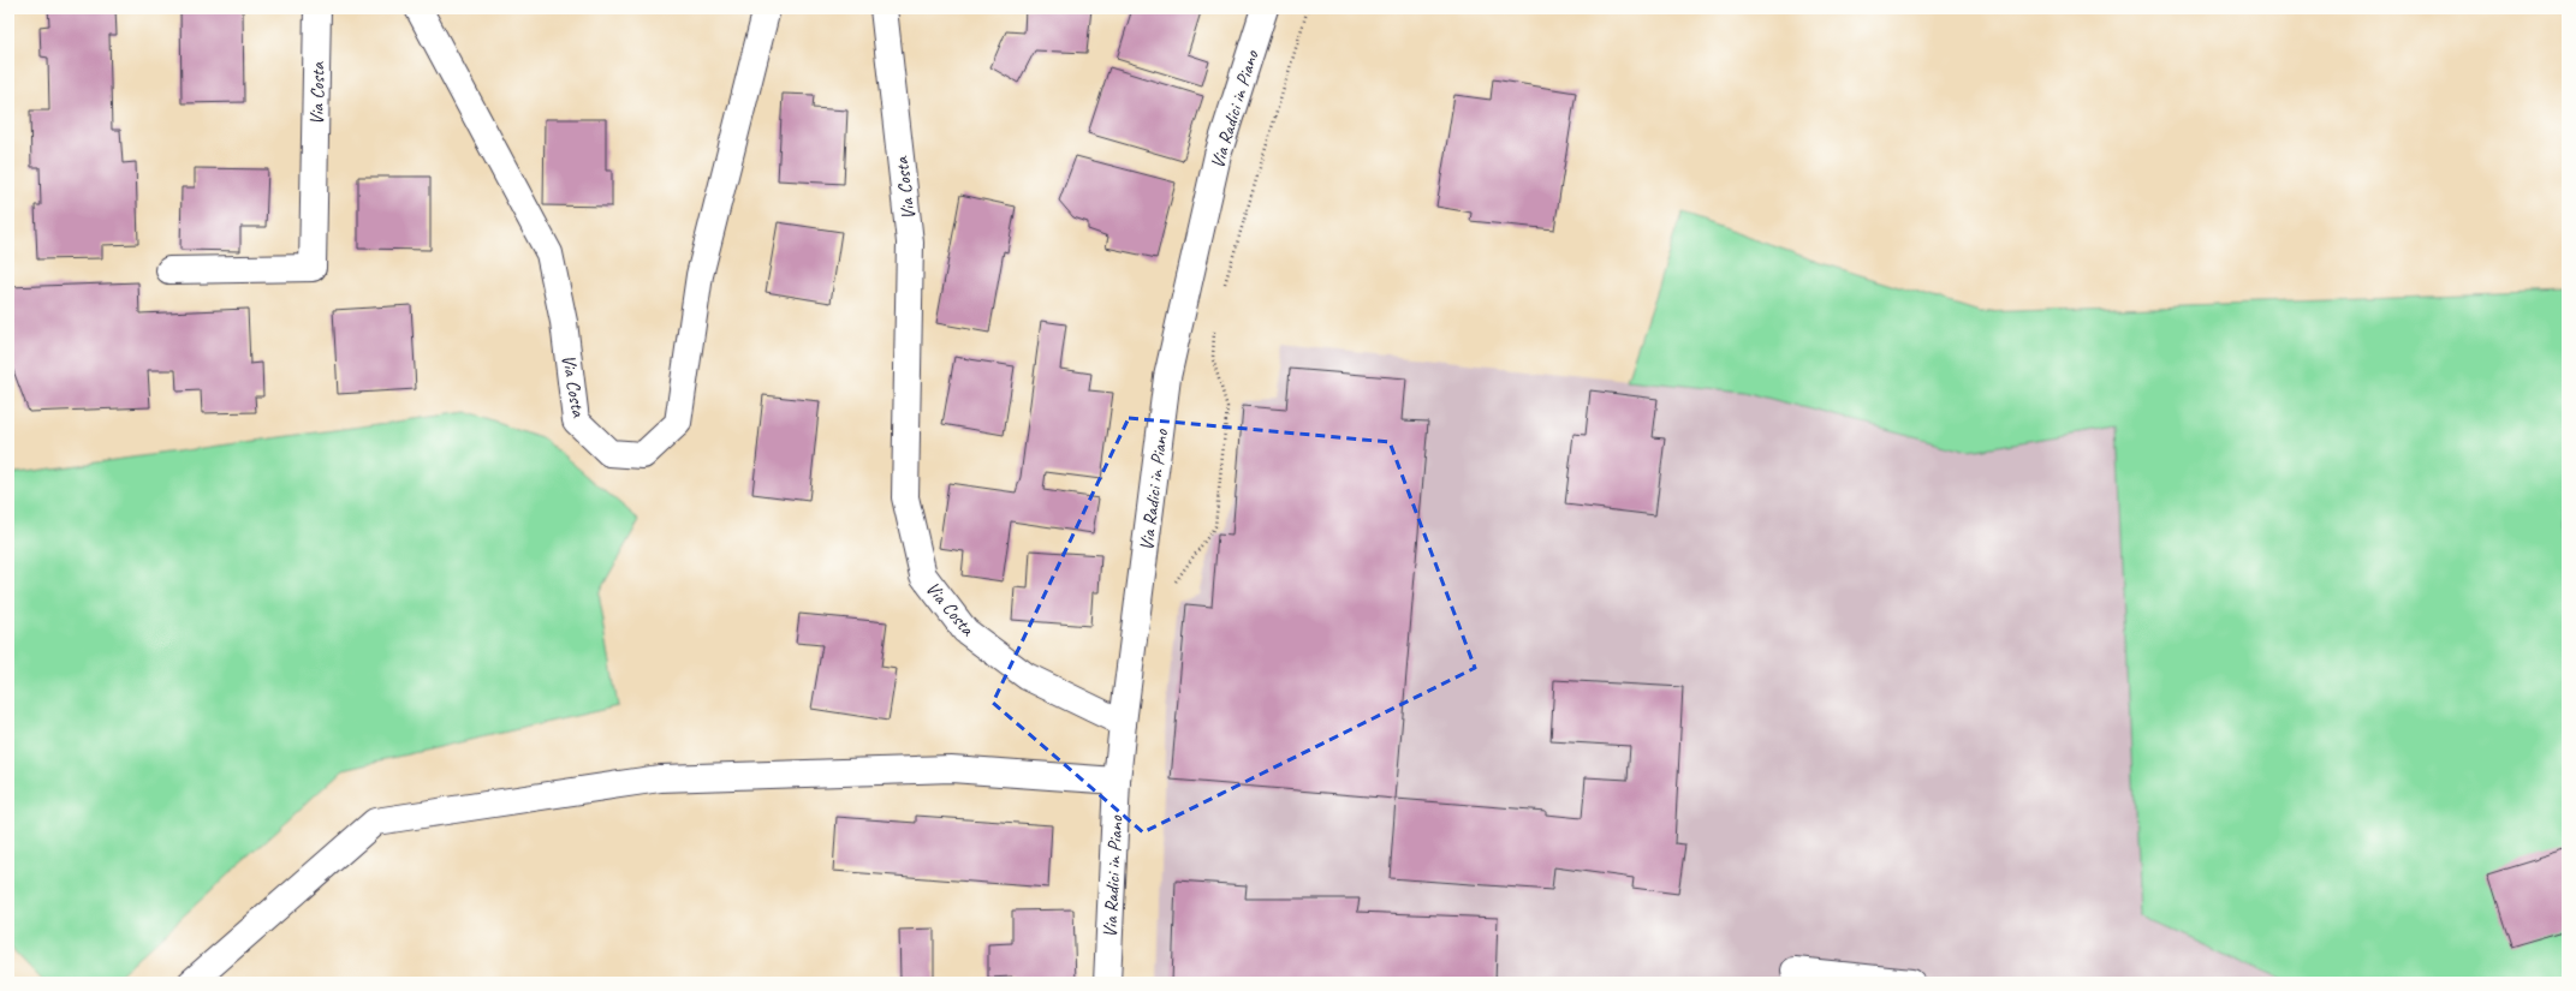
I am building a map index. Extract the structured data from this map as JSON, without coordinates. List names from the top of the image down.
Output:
{
  "streets": {
    "street": ["Via Costa", "Via Radici in Piano"]
  },
  "crossings": [
    ["Via Costa", "Via Radici in Piano"]
  ]
}
